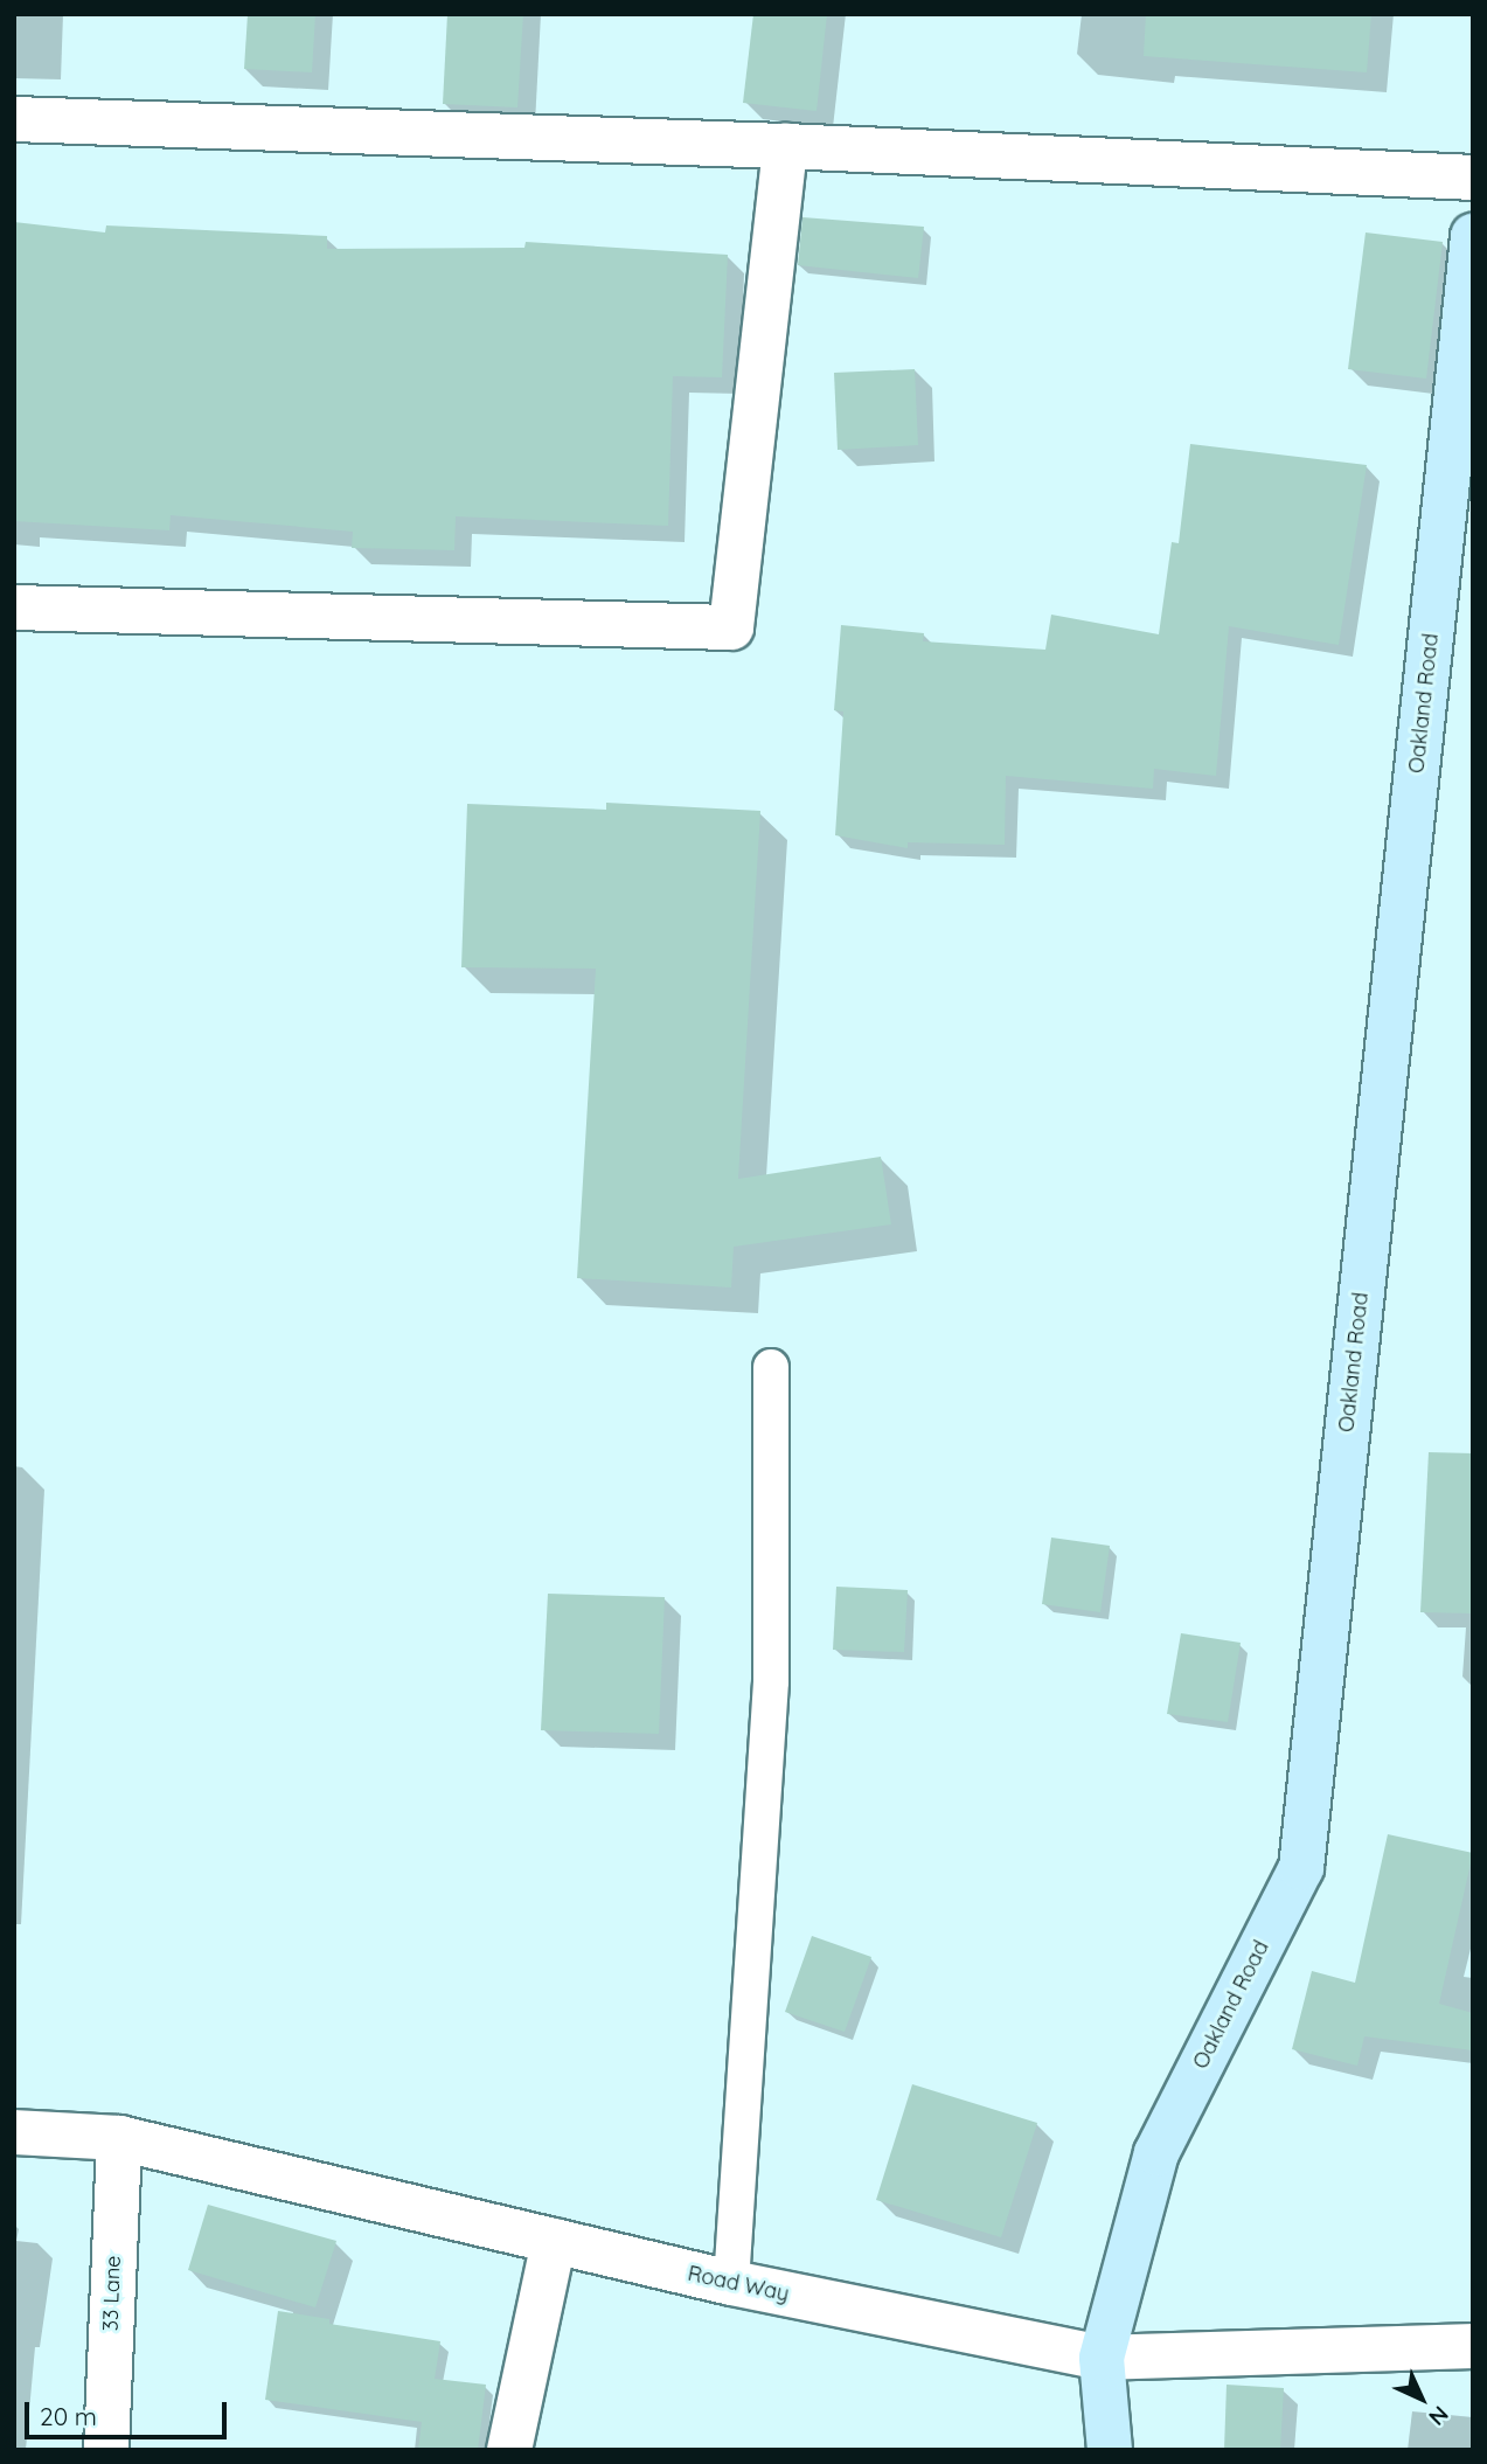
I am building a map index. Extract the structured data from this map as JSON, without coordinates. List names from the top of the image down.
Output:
{
  "streets": {
    "street": ["Oakland Road", "Road Way", "33 Lane"]
  },
  "crossings": [
    ["Oakland Road", "Road Way"],
    ["Road Way", "33 Lane"]
  ],
  "scale_bar": "20 m",
  "north": "bottom right"
}
